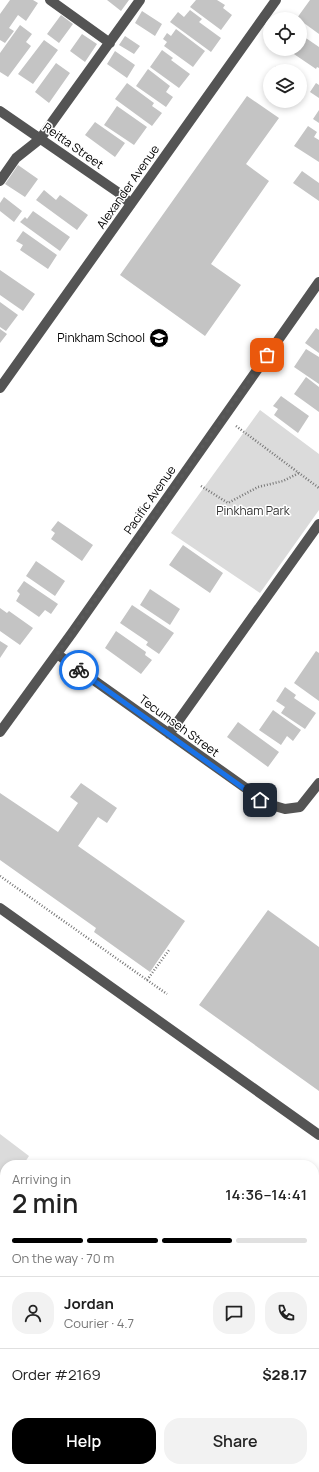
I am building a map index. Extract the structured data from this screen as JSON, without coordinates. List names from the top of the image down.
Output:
{
  "streets": {
    "street": [
      "Reitta Street",
      "Alexander Avenue",
      "Pacific Avenue",
      "Tecumseh Street"
    ]
  },
  "crossings": [
    ["Reitta Street", "Alexander Avenue"],
    ["Pacific Avenue", "Tecumseh Street"]
  ],
  "parks": ["Pinkham Park"],
  "places": {
    "school or university": ["Pinkham School"]
  },
  "page": {
    "heading": ["2 min", "Arriving in", "14:36–14:41"],
    "panel": [
      "Jordan",
      "Courier · 4.7",
      "Order #2169",
      "$28.17"
    ],
    "bar": "On the way · 70 m",
    "buttons": ["Help", "Share"]
  }
}
